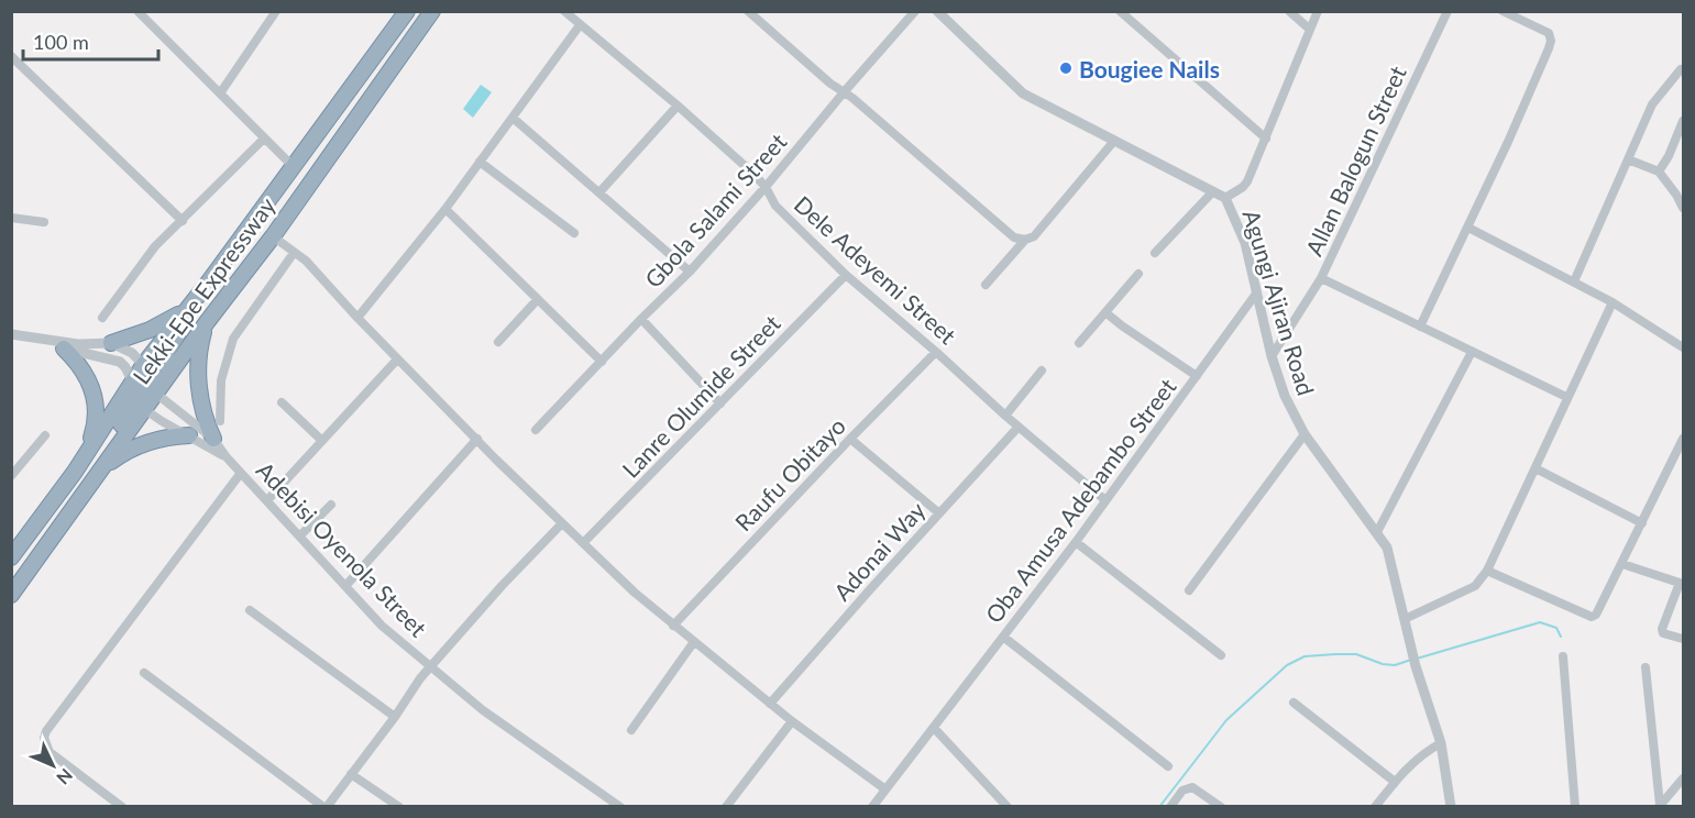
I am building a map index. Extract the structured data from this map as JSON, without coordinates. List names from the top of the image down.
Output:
{
  "streets": {
    "highway": ["Lekki-Epe Expressway"],
    "street": [
      "Allan Balogun Street",
      "Gbola Salami Street",
      "Dele Adeyemi Street",
      "Agungi Ajiran Road",
      "Lanre Olumide Street",
      "Raufu Obitayo",
      "Oba Amusa Adebambo Street",
      "Adebisi Oyenola Street",
      "Adonai Way"
    ]
  },
  "crossings": [
    ["Allan Balogun Street", "Agungi Ajiran Road"],
    ["Gbola Salami Street", "Dele Adeyemi Street"],
    ["Dele Adeyemi Street", "Lanre Olumide Street"],
    ["Dele Adeyemi Street", "Raufu Obitayo"],
    ["Dele Adeyemi Street", "Oba Amusa Adebambo Street"],
    ["Dele Adeyemi Street", "Adonai Way"],
    ["Agungi Ajiran Road", "Oba Amusa Adebambo Street"]
  ],
  "places": ["Bougiee Nails"],
  "scale_bar": "100 m",
  "north": "bottom right"
}
